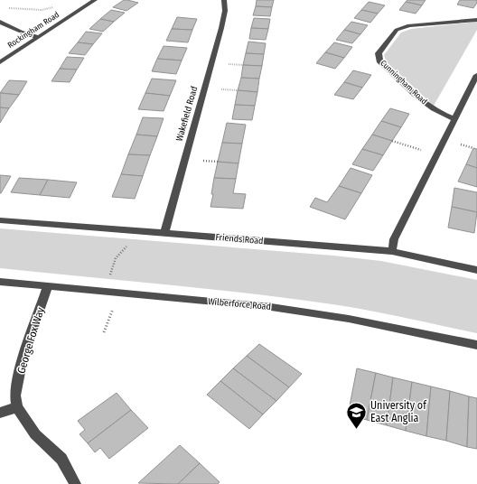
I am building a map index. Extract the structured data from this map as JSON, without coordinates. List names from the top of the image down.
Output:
{
  "streets": {
    "street": [
      "Rockingham Road",
      "Cunningham Road",
      "Wakefield Road",
      "Friends Road",
      "Wilberforce Road",
      "George Fox Way"
    ]
  },
  "crossings": [
    ["Wakefield Road", "Friends Road"],
    ["Wilberforce Road", "George Fox Way"]
  ],
  "places": {
    "school or university": ["University of East Anglia"]
  }
}
